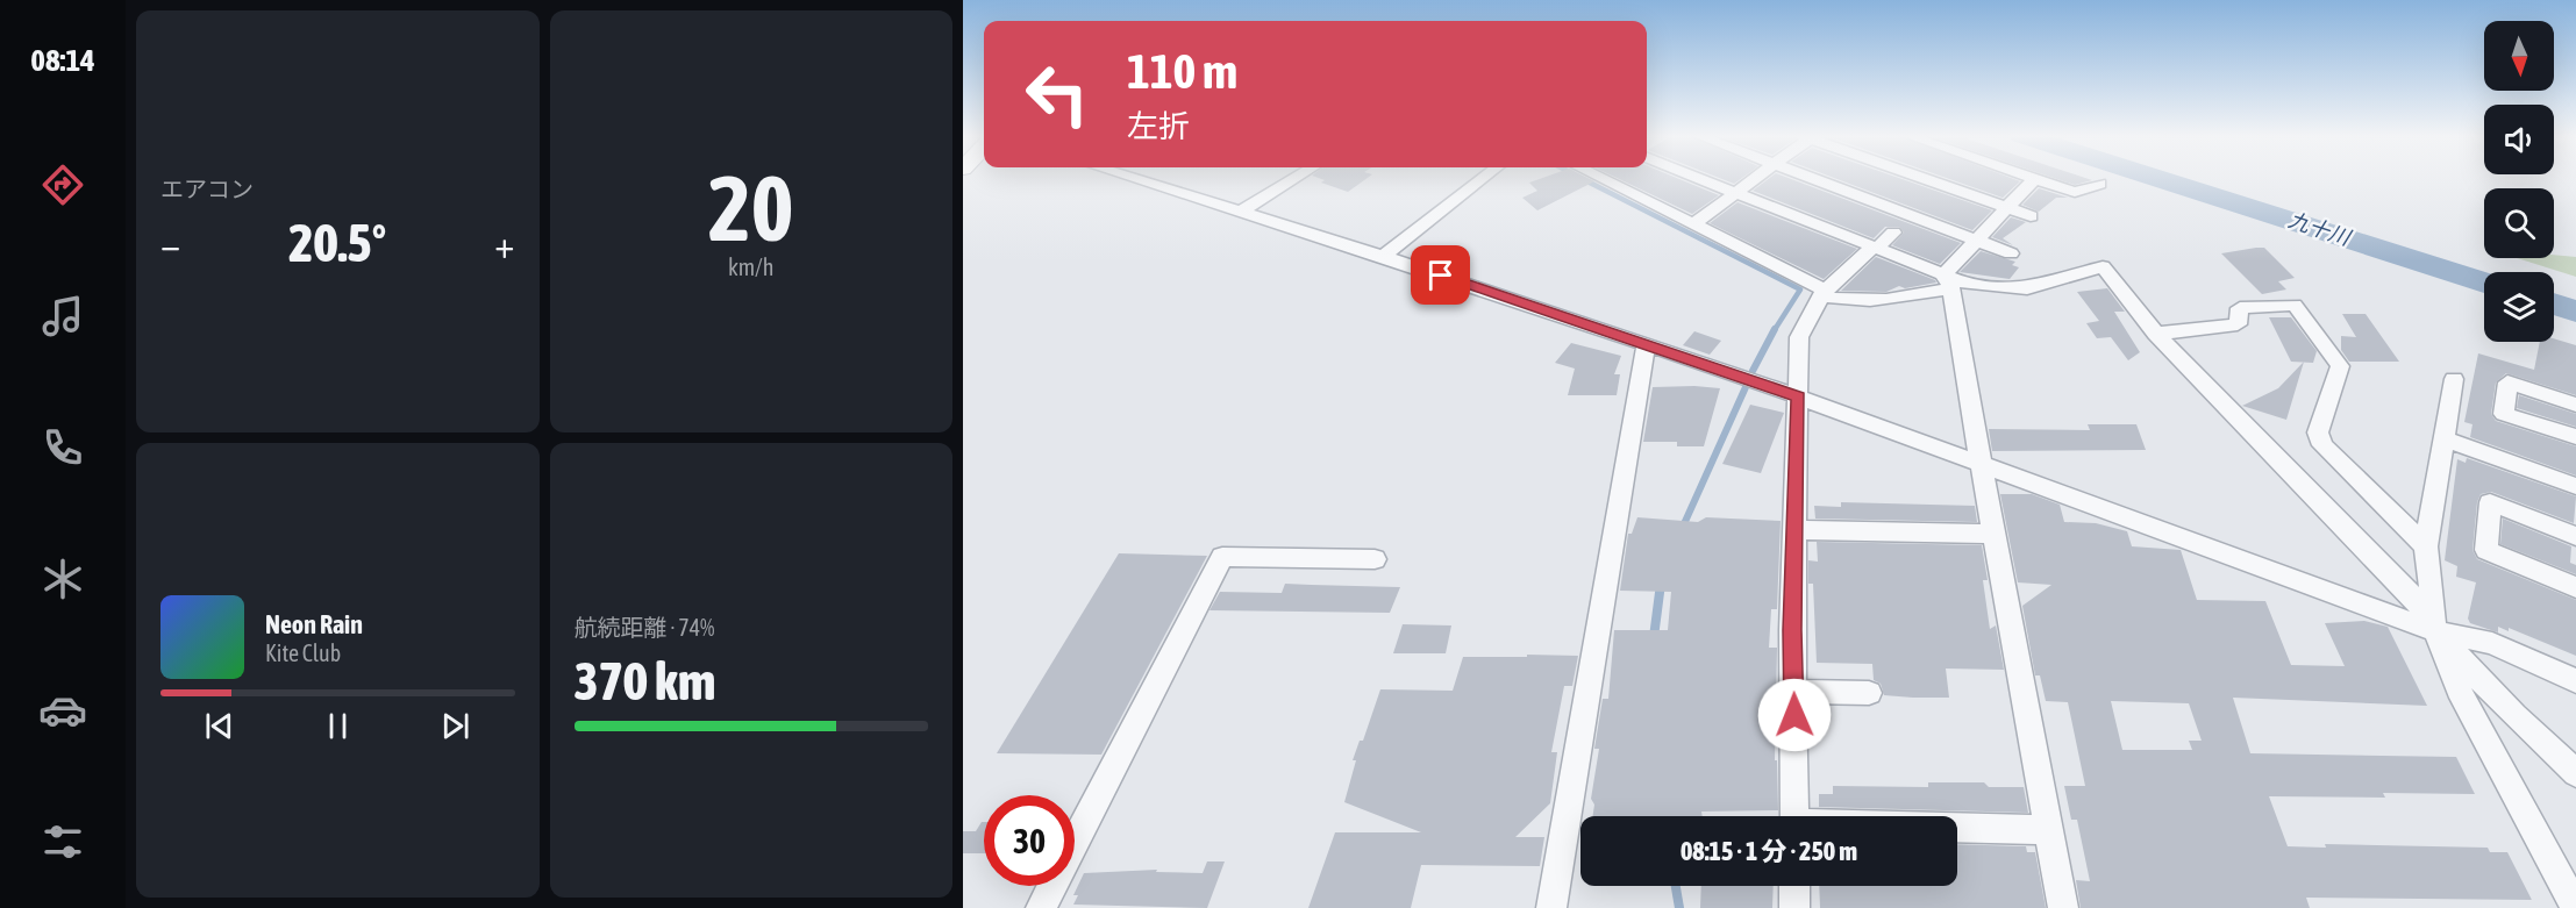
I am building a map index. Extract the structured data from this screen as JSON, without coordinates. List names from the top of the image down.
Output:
{
  "water": ["九十川"],
  "north": "bottom",
  "page": {
    "tabs": "08:14",
    "tile": [
      "エアコン",
      ["20", "km/h"],
      ["航続距離 · 74%", "370 km"]
    ],
    "turn": ["110 m", "左折"],
    "heat": ["−", "20.5°", "+"],
    "song": ["Neon Rain", "Kite Club"],
    "limit": "30",
    "trip": "08:15 · 1 分 · 250 m"
  }
}
